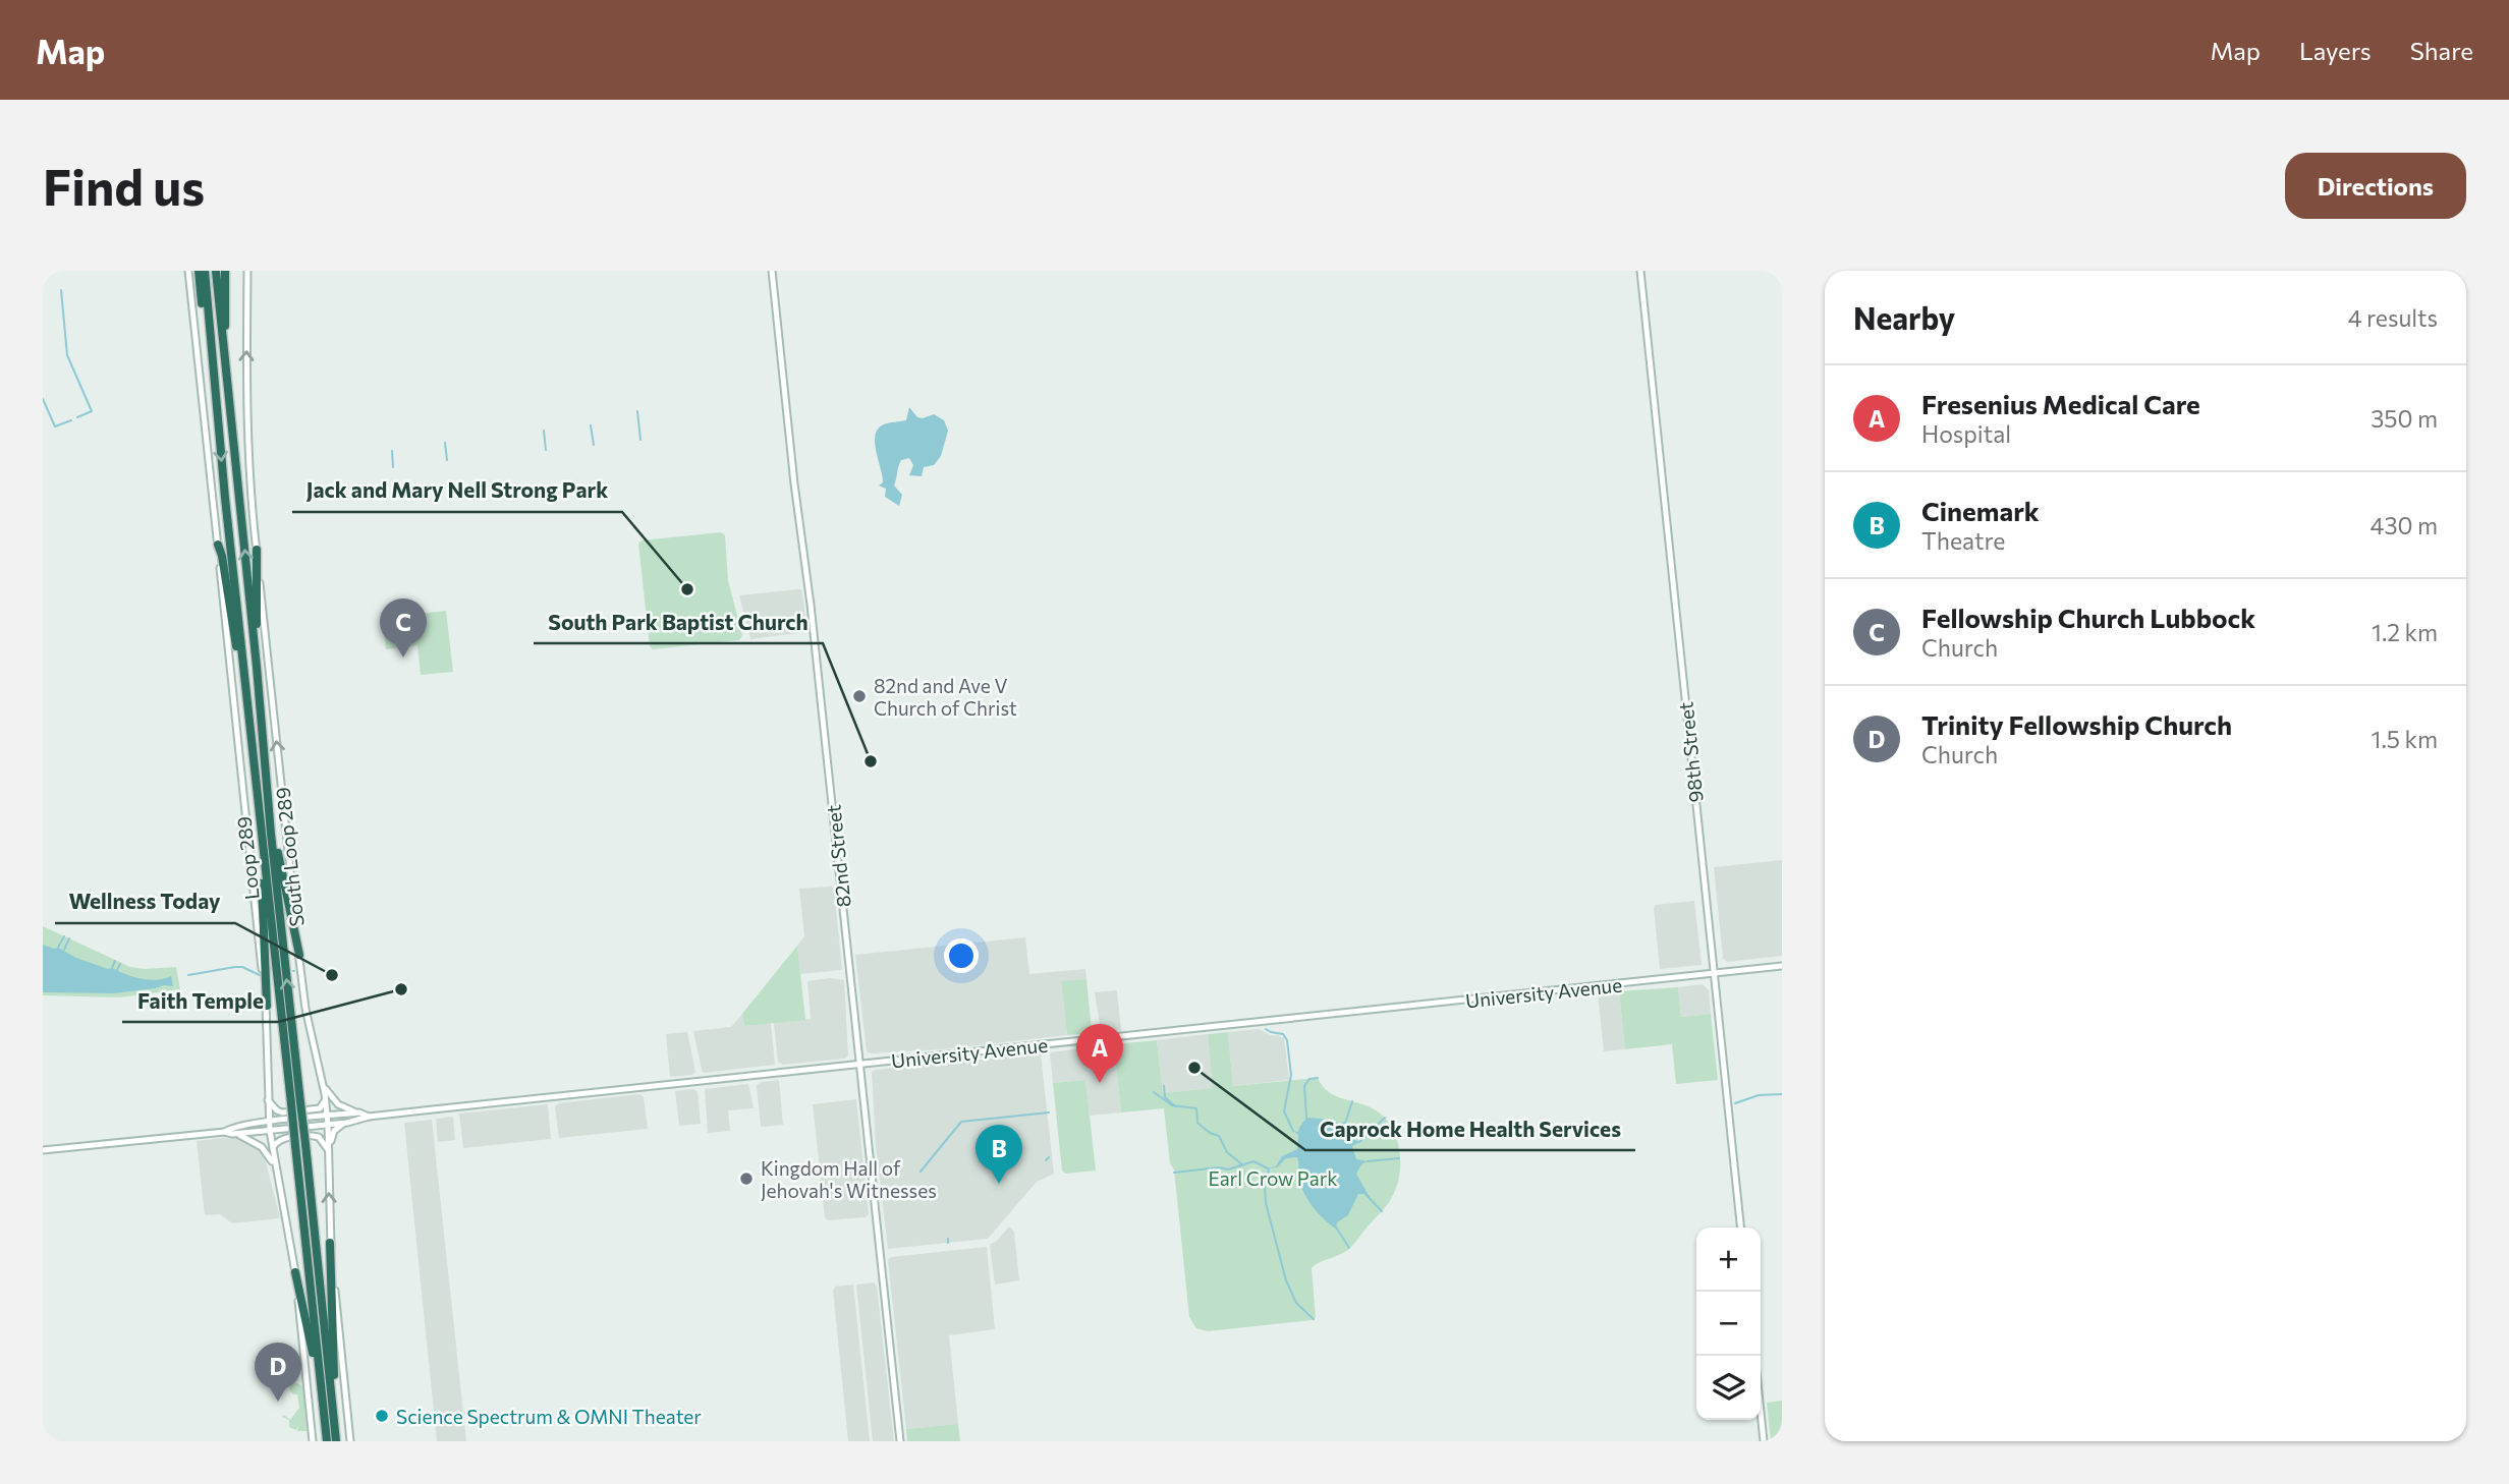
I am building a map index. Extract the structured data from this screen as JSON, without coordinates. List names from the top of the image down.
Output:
{
  "streets": {
    "highway": ["Loop 289"],
    "main road": [
      "98th Street",
      "82nd Street",
      "South Loop 289",
      "University Avenue"
    ]
  },
  "crossings": [
    ["98th Street", "University Avenue"],
    ["82nd Street", "University Avenue"],
    ["South Loop 289", "University Avenue"]
  ],
  "parks": ["Earl Crow Park"],
  "places": [
    "Jack and Mary Nell Strong Park",
    "82nd and Ave V Church of Christ",
    "South Park Baptist Church",
    "Wellness Today",
    "Faith Temple",
    "Caprock Home Health Services",
    "Kingdom Hall of Jehovah's Witnesses",
    "Science Spectrum & OMNI Theater"
  ],
  "page": {
    "header": "Map",
    "nav": ["Map", "Layers", "Share"],
    "buttons": "Directions",
    "title": "Find us",
    "heading": ["Nearby", "4 results"],
    "list": [
      {
        "mark": "A",
        "name": "Fresenius Medical Care",
        "note": "Hospital",
        "value": "350 m"
      },
      {
        "mark": "B",
        "name": "Cinemark",
        "note": "Theatre",
        "value": "430 m"
      },
      {
        "mark": "C",
        "name": "Fellowship Church Lubbock",
        "note": "Church",
        "value": "1.2 km"
      },
      {
        "mark": "D",
        "name": "Trinity Fellowship Church",
        "note": "Church",
        "value": "1.5 km"
      }
    ],
    "pins": [
      "C",
      "A",
      "B",
      "D"
    ],
    "map_buttons": ["+", "−"]
  }
}
